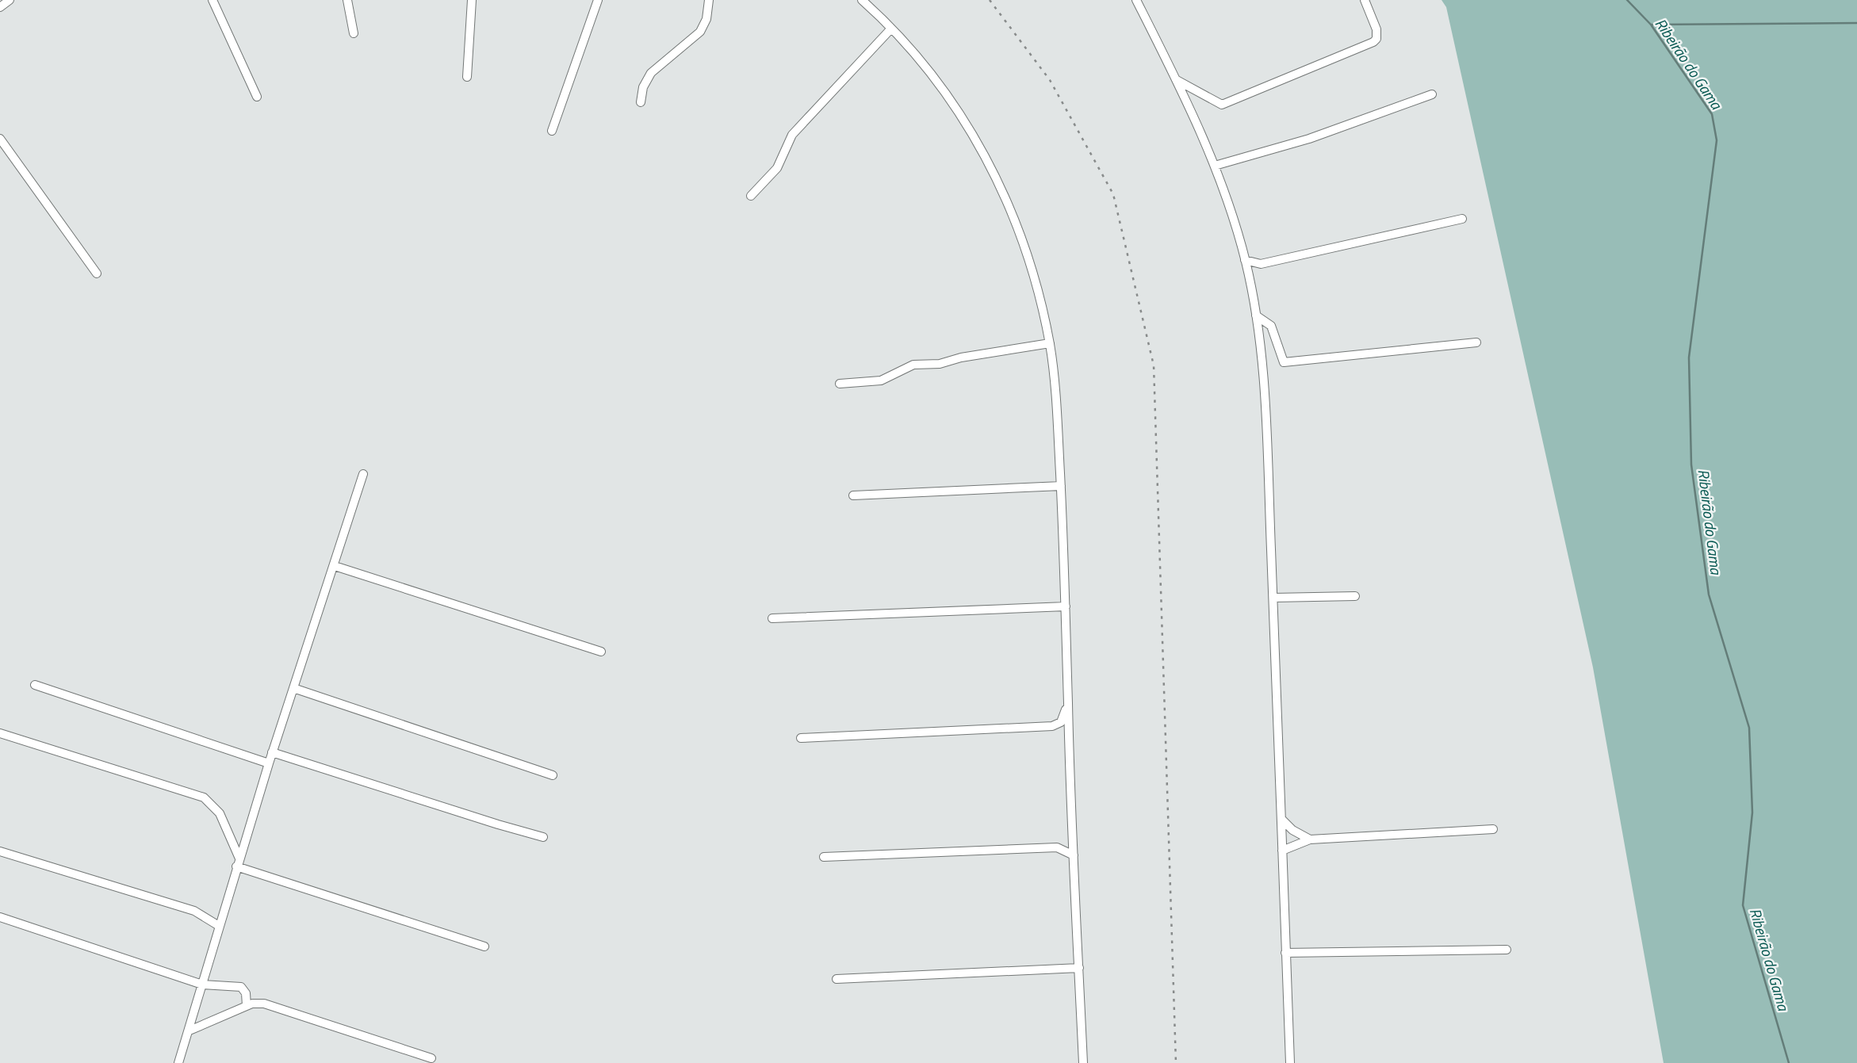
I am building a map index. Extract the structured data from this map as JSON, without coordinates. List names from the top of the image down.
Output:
{
  "water": ["Ribeirão do Gama"]
}
